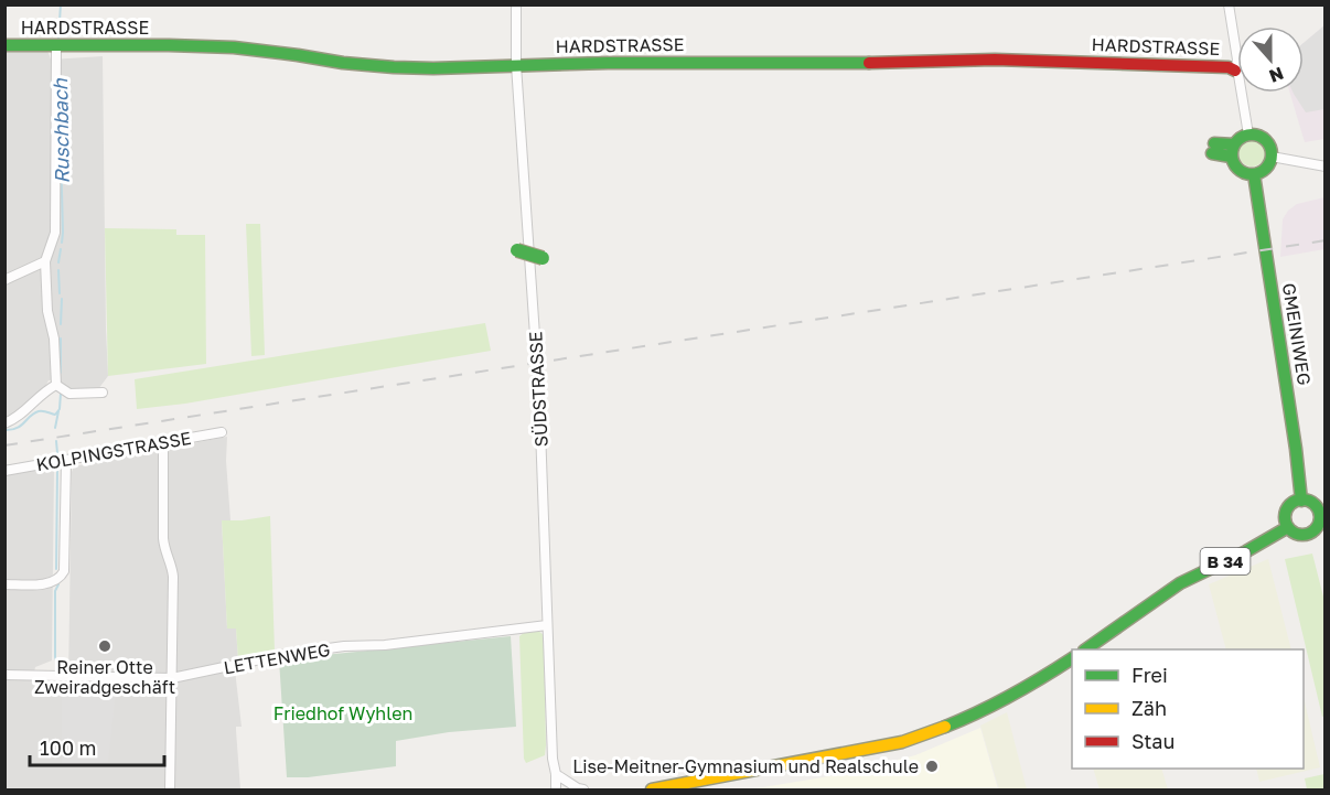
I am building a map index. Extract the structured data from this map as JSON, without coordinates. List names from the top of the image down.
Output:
{
  "streets": {
    "street": [
      "HARDSTRASSE",
      "GMEINIWEG",
      "SÜDSTRASSE",
      "KOLPINGSTRASSE",
      "B 34",
      "LETTENWEG"
    ]
  },
  "crossings": [
    ["HARDSTRASSE", "SÜDSTRASSE"],
    ["GMEINIWEG", "B 34"],
    ["SÜDSTRASSE", "LETTENWEG"]
  ],
  "water": ["Ruschbach"],
  "parks": ["Friedhof Wyhlen"],
  "places": ["Reiner Otte Zweiradgeschäft", "Lise-Meitner-Gymnasium und Realschule"],
  "legend": ["Frei", "Zäh", "Stau"],
  "scale_bar": "100 m",
  "north": "bottom"
}
